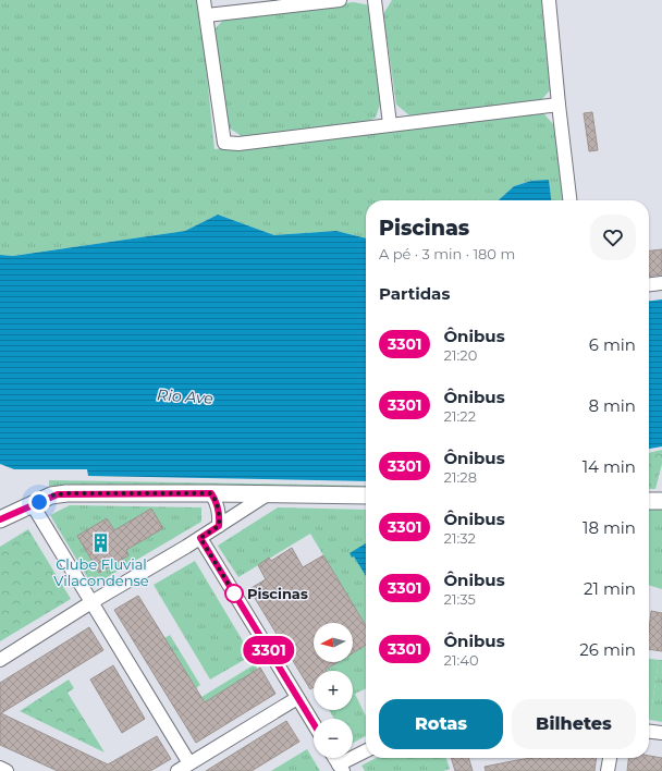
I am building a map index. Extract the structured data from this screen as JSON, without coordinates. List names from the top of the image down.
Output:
{
  "water": ["Rio Ave"],
  "places": {
    "building": ["Clube Fluvial Vilacondense"],
    "other": ["Piscinas"]
  },
  "lines": ["bus line 3301"],
  "north": "left",
  "page": {
    "on_map": "3301",
    "heading": [
      ["Piscinas", "A pé · 3 min · 180 m"],
      "Partidas"
    ],
    "list": [
      {
        "mark": "3301",
        "name": "Ônibus",
        "note": "21:20",
        "value": "6 min"
      },
      {
        "mark": "3301",
        "name": "Ônibus",
        "note": "21:22",
        "value": "8 min"
      },
      {
        "mark": "3301",
        "name": "Ônibus",
        "note": "21:28",
        "value": "14 min"
      },
      {
        "mark": "3301",
        "name": "Ônibus",
        "note": "21:32",
        "value": "18 min"
      },
      {
        "mark": "3301",
        "name": "Ônibus",
        "note": "21:35",
        "value": "21 min"
      },
      {
        "mark": "3301",
        "name": "Ônibus",
        "note": "21:40",
        "value": "26 min"
      }
    ],
    "map_buttons": ["+", "−"],
    "buttons": ["Rotas", "Bilhetes"]
  }
}
